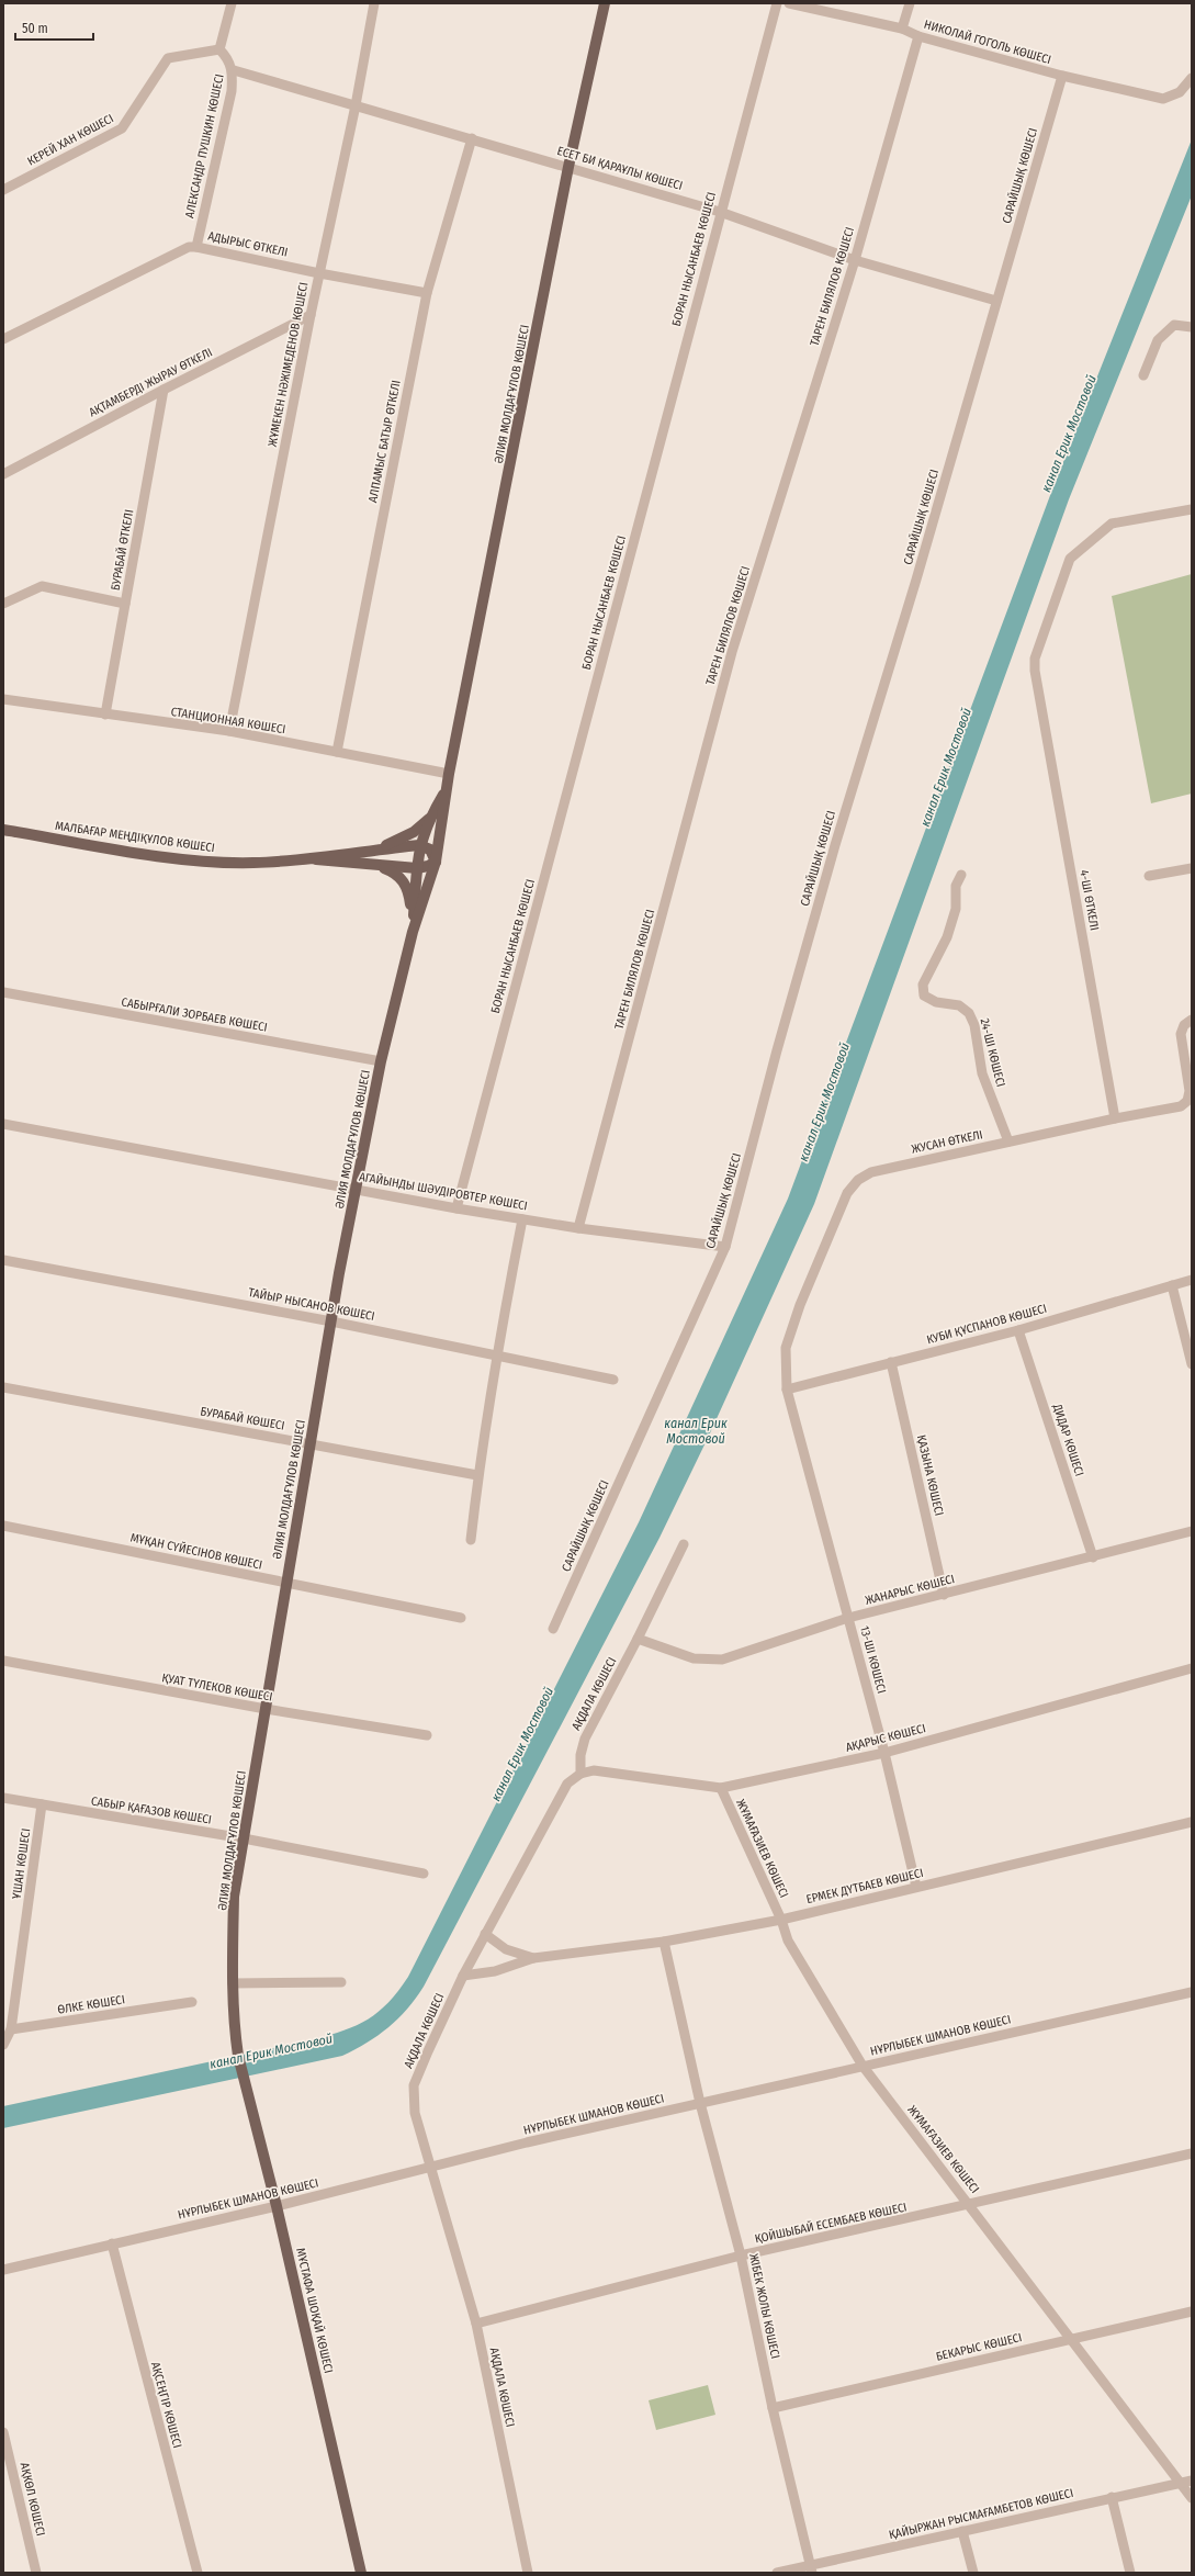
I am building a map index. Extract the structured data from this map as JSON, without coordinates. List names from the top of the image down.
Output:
{
  "streets": {
    "main road": ["ӘЛИЯ МОЛДАҒҰЛОВ КӨШЕСІ", "МАЛБАҒАР МЕҢДІҚҰЛОВ КӨШЕСІ", "МҰСТАФА ШОҚАЙ КӨШЕСI"],
    "street": [
      "НИКОЛАЙ ГОГОЛЬ КӨШЕСІ",
      "КЕРЕЙ ХАН КӨШЕСІ",
      "АЛЕКСАНДР ПУШКИН КӨШЕСІ",
      "ЕСЕТ БИ ҚАРАҰЛЫ КӨШЕСІ",
      "САРАЙШЫҚ КӨШЕСІ",
      "АДЫРЫС ӨТКЕЛІ",
      "БОРАН НЫСАНБАЕВ КӨШЕСІ",
      "ТАРЕН БИЛЯЛОВ КӨШЕСІ",
      "ЖҰМЕКЕН НӘЖІМЕДЕНОВ КӨШЕСІ",
      "АҚТАМБЕРДІ ЖЫРАУ ӨТКЕЛІ",
      "АЛПАМЫС БАТЫР ӨТКЕЛІ",
      "БУРАБАЙ ӨТКЕЛІ",
      "СТАНЦИОННАЯ КӨШЕСІ",
      "4-ШI ӨТКЕЛI",
      "САБЫРҒАЛИ ЗОРБАЕВ КӨШЕСІ",
      "24-ШІ КӨШЕСI",
      "ЖУСАН ӨТКЕЛІ",
      "АГАЙЫНДЫ ШӘУДІРОВТЕР КӨШЕСI",
      "ТАЙЫР НЫСАНОВ КӨШЕСI",
      "КУБИ ҚҰСПАНОВ КӨШЕСI",
      "БУРАБАЙ КӨШЕСI",
      "ДИДАР КӨШЕСІ",
      "ҚАЗЫНА КӨШЕСІ",
      "МҰҚАН СҮЙЕСІНОВ КӨШЕСІ",
      "ЖАНАРЫС КӨШЕСІ",
      "13-ШІ КӨШЕСI",
      "ҚУАТ ТҮЛЕКОВ КӨШЕСІ",
      "АҚДАЛА КӨШЕСІ",
      "АҚАРЫС КӨШЕСI",
      "САБЫР ҚАҒАЗОВ КӨШЕСІ",
      "ЖҰМАҒАЗИЕВ КӨШЕСІ",
      "ҰШАН КӨШЕСІ",
      "ЕРМЕК ДҮТБАЕВ КӨШЕСI",
      "ӨЛКЕ КӨШЕСІ",
      "НҰРЛЫБЕК ШМАНОВ КӨШЕСІ",
      "ҚОЙШЫБАЙ ЕСЕМБАЕВ КӨШЕСІ",
      "ЖІБЕК ЖОЛЫ КӨШЕСІ",
      "БЕКАРЫС КӨШЕСІ",
      "АҚСЕҢГІР КӨШЕСІ",
      "АҚКӨЛ КӨШЕСІ",
      "ҚАЙЫРЖАН РЫСМАҒАМБЕТОВ КӨШЕСІ"
    ]
  },
  "crossings": [
    ["НИКОЛАЙ ГОГОЛЬ КӨШЕСІ", "САРАЙШЫҚ КӨШЕСІ"],
    ["НИКОЛАЙ ГОГОЛЬ КӨШЕСІ", "ТАРЕН БИЛЯЛОВ КӨШЕСІ"],
    ["КЕРЕЙ ХАН КӨШЕСІ", "АЛЕКСАНДР ПУШКИН КӨШЕСІ"],
    ["АЛЕКСАНДР ПУШКИН КӨШЕСІ", "ЕСЕТ БИ ҚАРАҰЛЫ КӨШЕСІ"],
    ["АЛЕКСАНДР ПУШКИН КӨШЕСІ", "АДЫРЫС ӨТКЕЛІ"],
    ["ЕСЕТ БИ ҚАРАҰЛЫ КӨШЕСІ", "САРАЙШЫҚ КӨШЕСІ"],
    ["ЕСЕТ БИ ҚАРАҰЛЫ КӨШЕСІ", "БОРАН НЫСАНБАЕВ КӨШЕСІ"],
    ["ЕСЕТ БИ ҚАРАҰЛЫ КӨШЕСІ", "ТАРЕН БИЛЯЛОВ КӨШЕСІ"],
    ["ЕСЕТ БИ ҚАРАҰЛЫ КӨШЕСІ", "ЖҰМЕКЕН НӘЖІМЕДЕНОВ КӨШЕСІ"],
    ["ЕСЕТ БИ ҚАРАҰЛЫ КӨШЕСІ", "ӘЛИЯ МОЛДАҒҰЛОВ КӨШЕСІ"],
    ["ЕСЕТ БИ ҚАРАҰЛЫ КӨШЕСІ", "АЛПАМЫС БАТЫР ӨТКЕЛІ"],
    ["САРАЙШЫҚ КӨШЕСІ", "АГАЙЫНДЫ ШӘУДІРОВТЕР КӨШЕСI"],
    ["АДЫРЫС ӨТКЕЛІ", "ЖҰМЕКЕН НӘЖІМЕДЕНОВ КӨШЕСІ"],
    ["АДЫРЫС ӨТКЕЛІ", "АЛПАМЫС БАТЫР ӨТКЕЛІ"],
    ["БОРАН НЫСАНБАЕВ КӨШЕСІ", "АГАЙЫНДЫ ШӘУДІРОВТЕР КӨШЕСI"],
    ["ТАРЕН БИЛЯЛОВ КӨШЕСІ", "АГАЙЫНДЫ ШӘУДІРОВТЕР КӨШЕСI"],
    ["ЖҰМЕКЕН НӘЖІМЕДЕНОВ КӨШЕСІ", "АҚТАМБЕРДІ ЖЫРАУ ӨТКЕЛІ"],
    ["ЖҰМЕКЕН НӘЖІМЕДЕНОВ КӨШЕСІ", "СТАНЦИОННАЯ КӨШЕСІ"],
    ["АҚТАМБЕРДІ ЖЫРАУ ӨТКЕЛІ", "БУРАБАЙ ӨТКЕЛІ"],
    ["ӘЛИЯ МОЛДАҒҰЛОВ КӨШЕСІ", "СТАНЦИОННАЯ КӨШЕСІ"],
    ["ӘЛИЯ МОЛДАҒҰЛОВ КӨШЕСІ", "МАЛБАҒАР МЕҢДІҚҰЛОВ КӨШЕСІ"],
    ["ӘЛИЯ МОЛДАҒҰЛОВ КӨШЕСІ", "САБЫРҒАЛИ ЗОРБАЕВ КӨШЕСІ"],
    ["ӘЛИЯ МОЛДАҒҰЛОВ КӨШЕСІ", "АГАЙЫНДЫ ШӘУДІРОВТЕР КӨШЕСI"],
    ["ӘЛИЯ МОЛДАҒҰЛОВ КӨШЕСІ", "ТАЙЫР НЫСАНОВ КӨШЕСI"],
    ["ӘЛИЯ МОЛДАҒҰЛОВ КӨШЕСІ", "БУРАБАЙ КӨШЕСI"],
    ["ӘЛИЯ МОЛДАҒҰЛОВ КӨШЕСІ", "МҰҚАН СҮЙЕСІНОВ КӨШЕСІ"],
    ["ӘЛИЯ МОЛДАҒҰЛОВ КӨШЕСІ", "ҚУАТ ТҮЛЕКОВ КӨШЕСІ"],
    ["ӘЛИЯ МОЛДАҒҰЛОВ КӨШЕСІ", "САБЫР ҚАҒАЗОВ КӨШЕСІ"],
    ["ӘЛИЯ МОЛДАҒҰЛОВ КӨШЕСІ", "МҰСТАФА ШОҚАЙ КӨШЕСI"],
    ["АЛПАМЫС БАТЫР ӨТКЕЛІ", "СТАНЦИОННАЯ КӨШЕСІ"],
    ["БУРАБАЙ ӨТКЕЛІ", "СТАНЦИОННАЯ КӨШЕСІ"],
    ["4-ШI ӨТКЕЛI", "ЖУСАН ӨТКЕЛІ"],
    ["24-ШІ КӨШЕСI", "ЖУСАН ӨТКЕЛІ"],
    ["ЖУСАН ӨТКЕЛІ", "КУБИ ҚҰСПАНОВ КӨШЕСI"],
    ["ЖУСАН ӨТКЕЛІ", "13-ШІ КӨШЕСI"],
    ["КУБИ ҚҰСПАНОВ КӨШЕСI", "ДИДАР КӨШЕСІ"],
    ["КУБИ ҚҰСПАНОВ КӨШЕСI", "ҚАЗЫНА КӨШЕСІ"],
    ["КУБИ ҚҰСПАНОВ КӨШЕСI", "13-ШІ КӨШЕСI"],
    ["ДИДАР КӨШЕСІ", "ЖАНАРЫС КӨШЕСІ"],
    ["ҚАЗЫНА КӨШЕСІ", "ЖАНАРЫС КӨШЕСІ"],
    ["ЖАНАРЫС КӨШЕСІ", "13-ШІ КӨШЕСI"],
    ["ЖАНАРЫС КӨШЕСІ", "АҚДАЛА КӨШЕСІ"],
    ["13-ШІ КӨШЕСI", "АҚАРЫС КӨШЕСI"],
    ["13-ШІ КӨШЕСI", "ЕРМЕК ДҮТБАЕВ КӨШЕСI"],
    ["АҚДАЛА КӨШЕСІ", "АҚАРЫС КӨШЕСI"],
    ["АҚДАЛА КӨШЕСІ", "ЕРМЕК ДҮТБАЕВ КӨШЕСI"],
    ["АҚДАЛА КӨШЕСІ", "НҰРЛЫБЕК ШМАНОВ КӨШЕСІ"],
    ["АҚДАЛА КӨШЕСІ", "ҚОЙШЫБАЙ ЕСЕМБАЕВ КӨШЕСІ"],
    ["АҚАРЫС КӨШЕСI", "ЖҰМАҒАЗИЕВ КӨШЕСІ"],
    ["САБЫР ҚАҒАЗОВ КӨШЕСІ", "ҰШАН КӨШЕСІ"],
    ["ЖҰМАҒАЗИЕВ КӨШЕСІ", "ЕРМЕК ДҮТБАЕВ КӨШЕСI"],
    ["ЖҰМАҒАЗИЕВ КӨШЕСІ", "НҰРЛЫБЕК ШМАНОВ КӨШЕСІ"],
    ["ЖҰМАҒАЗИЕВ КӨШЕСІ", "ҚОЙШЫБАЙ ЕСЕМБАЕВ КӨШЕСІ"],
    ["ЖҰМАҒАЗИЕВ КӨШЕСІ", "БЕКАРЫС КӨШЕСІ"],
    ["ЖҰМАҒАЗИЕВ КӨШЕСІ", "ҚАЙЫРЖАН РЫСМАҒАМБЕТОВ КӨШЕСІ"],
    ["ҰШАН КӨШЕСІ", "ӨЛКЕ КӨШЕСІ"],
    ["ЕРМЕК ДҮТБАЕВ КӨШЕСI", "ЖІБЕК ЖОЛЫ КӨШЕСІ"],
    ["НҰРЛЫБЕК ШМАНОВ КӨШЕСІ", "ЖІБЕК ЖОЛЫ КӨШЕСІ"],
    ["НҰРЛЫБЕК ШМАНОВ КӨШЕСІ", "МҰСТАФА ШОҚАЙ КӨШЕСI"],
    ["НҰРЛЫБЕК ШМАНОВ КӨШЕСІ", "АҚСЕҢГІР КӨШЕСІ"],
    ["ҚОЙШЫБАЙ ЕСЕМБАЕВ КӨШЕСІ", "ЖІБЕК ЖОЛЫ КӨШЕСІ"],
    ["ЖІБЕК ЖОЛЫ КӨШЕСІ", "БЕКАРЫС КӨШЕСІ"],
    ["ЖІБЕК ЖОЛЫ КӨШЕСІ", "ҚАЙЫРЖАН РЫСМАҒАМБЕТОВ КӨШЕСІ"]
  ],
  "water": ["канал Ерик Мостовой"],
  "scale_bar": "50 m"
}
